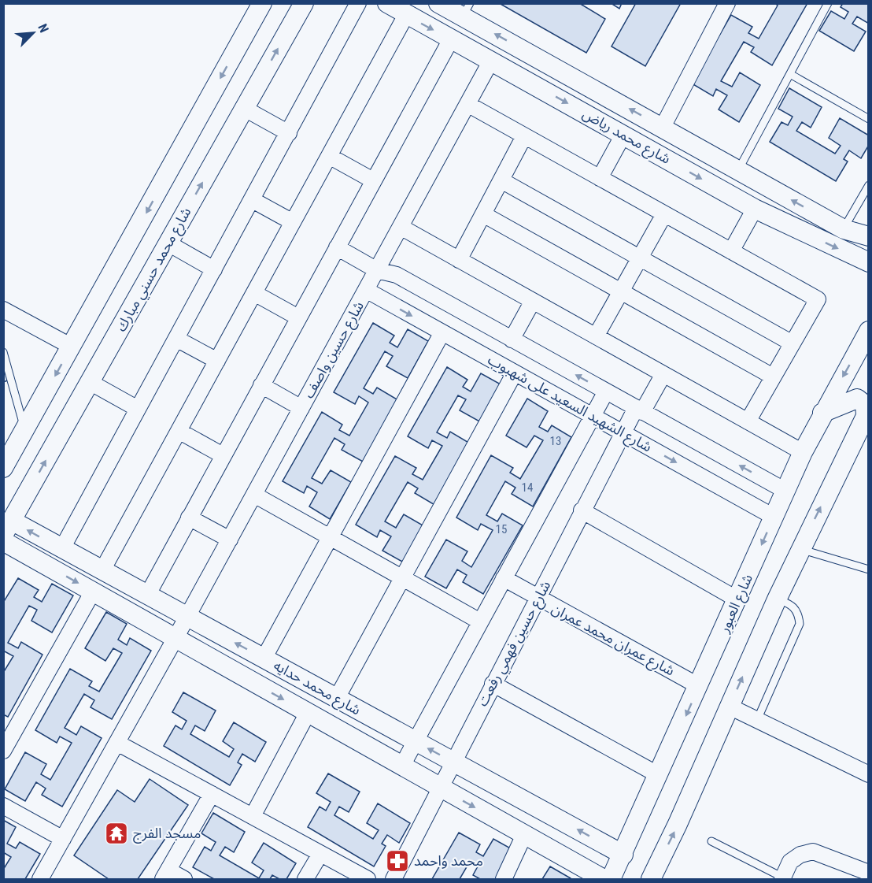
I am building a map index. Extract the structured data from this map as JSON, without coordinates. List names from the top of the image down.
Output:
{
  "streets": {
    "street": [
      "شارع محمد رياض",
      "شارع محمد حسني مبارك",
      "شارع حسين واصف",
      "شارع الشهيد السعيد على شهبوب",
      "شارع العبور",
      "شارع عمران محمد عمران",
      "شارع حسين فهمي رفعت",
      "شارع محمد حدايه"
    ]
  },
  "crossings": [
    ["شارع محمد رياض", "شارع حسين واصف"],
    ["شارع محمد حسني مبارك", "شارع محمد حدايه"],
    ["شارع حسين واصف", "شارع الشهيد السعيد على شهبوب"],
    ["شارع حسين واصف", "شارع محمد حدايه"],
    ["شارع الشهيد السعيد على شهبوب", "شارع العبور"],
    ["شارع الشهيد السعيد على شهبوب", "شارع حسين فهمي رفعت"],
    ["شارع العبور", "شارع عمران محمد عمران"],
    ["شارع العبور", "شارع محمد حدايه"],
    ["شارع عمران محمد عمران", "شارع حسين فهمي رفعت"],
    ["شارع حسين فهمي رفعت", "شارع محمد حدايه"]
  ],
  "places": {
    "temple": ["مسجد الفرج"],
    "pharmacy": ["محمد واحمد"]
  },
  "house_numbers": ["13", "14", "15"],
  "north": "top right"
}
